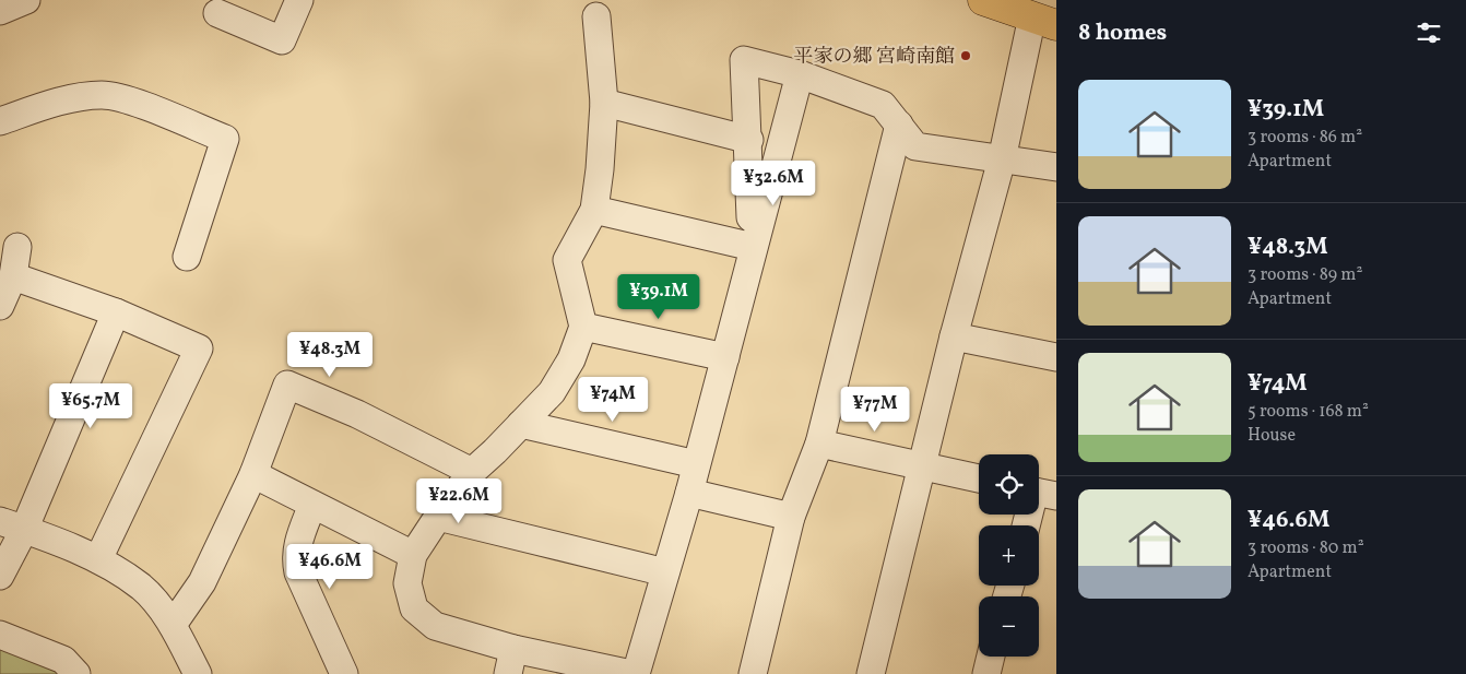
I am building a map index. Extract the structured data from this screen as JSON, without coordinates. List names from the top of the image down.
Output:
{
  "places": ["平家の郷 宮崎南館"],
  "page": {
    "heading": "8 homes",
    "list": [
      {
        "name": "¥39.1M",
        "note": "3 rooms · 86 m² · Apartment"
      },
      {
        "name": "¥48.3M",
        "note": "3 rooms · 89 m² · Apartment"
      },
      {
        "name": "¥74M",
        "note": "5 rooms · 168 m² · House"
      },
      {
        "name": "¥46.6M",
        "note": "3 rooms · 80 m² · Apartment"
      }
    ],
    "price": [
      "¥32.6M",
      "¥39.1M",
      "¥48.3M",
      "¥74M",
      "¥65.7M",
      "¥77M",
      "¥22.6M",
      "¥46.6M"
    ],
    "map_buttons": ["+", "−"]
  }
}
